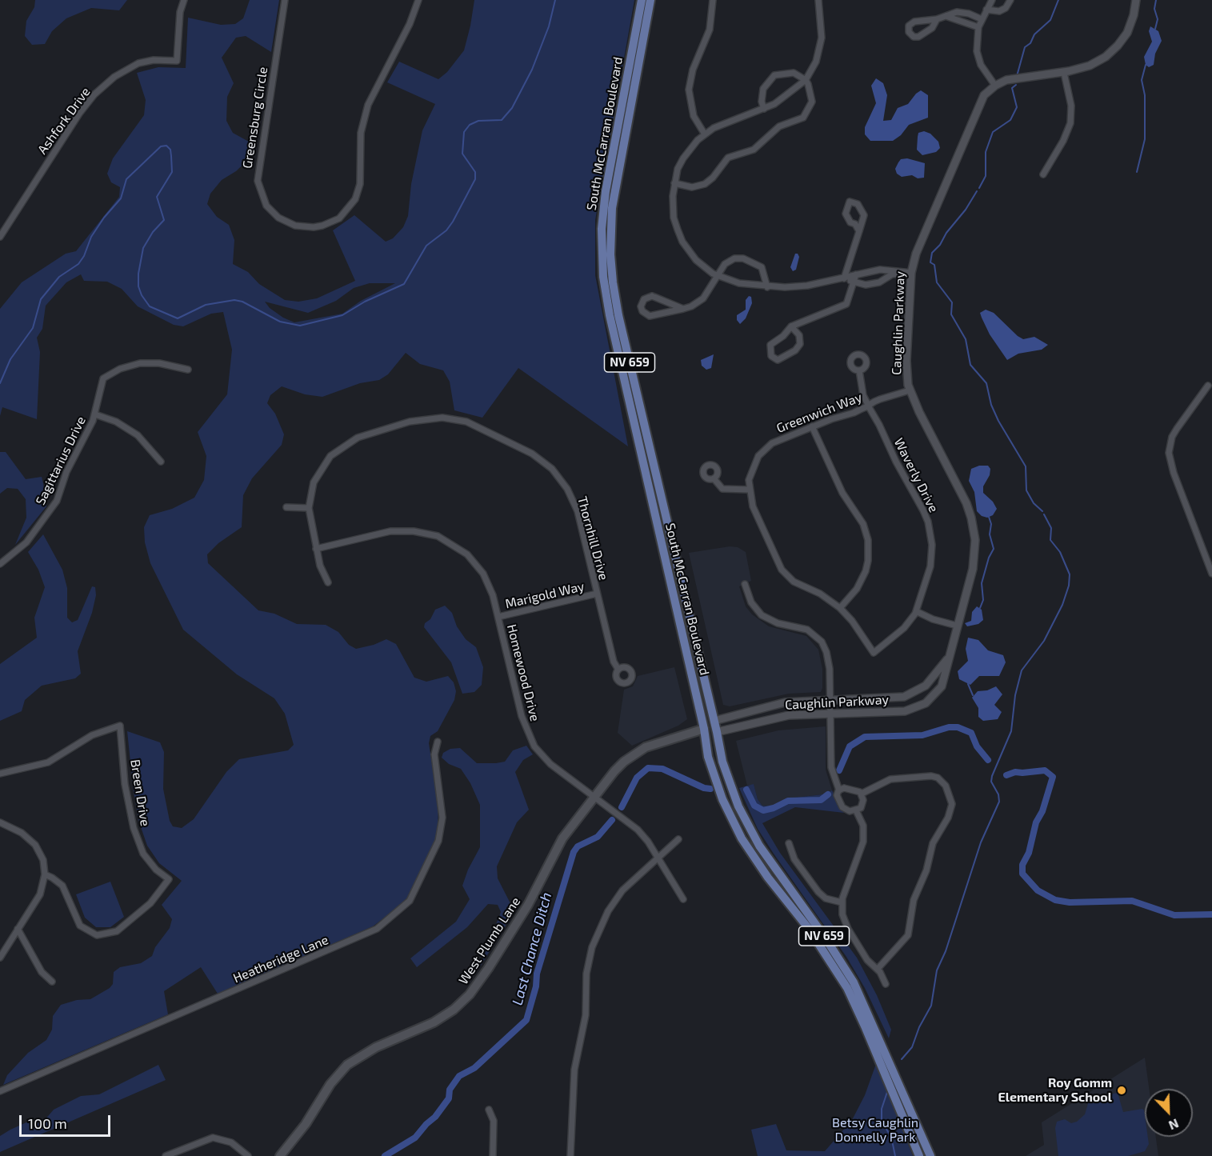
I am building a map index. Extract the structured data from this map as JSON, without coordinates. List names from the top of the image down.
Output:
{
  "streets": {
    "main road": [
      "South McCarran Boulevard",
      "Caughlin Parkway",
      "NV 659",
      "West Plumb Lane"
    ],
    "street": [
      "Greensburg Circle",
      "Ashfork Drive",
      "Greenwich Way",
      "Sagittarius Drive",
      "Waverly Drive",
      "Thornhill Drive",
      "Marigold Way",
      "Homewood Drive",
      "Breen Drive",
      "Heatheridge Lane"
    ]
  },
  "crossings": [
    ["South McCarran Boulevard", "Caughlin Parkway"],
    ["South McCarran Boulevard", "West Plumb Lane"],
    ["Caughlin Parkway", "Greenwich Way"],
    ["Caughlin Parkway", "West Plumb Lane"],
    ["Greenwich Way", "Waverly Drive"],
    ["Thornhill Drive", "Marigold Way"],
    ["Thornhill Drive", "Homewood Drive"],
    ["Marigold Way", "Homewood Drive"],
    ["Homewood Drive", "West Plumb Lane"]
  ],
  "water": ["Last Chance Ditch"],
  "parks": ["Betsy Caughlin Donnelly Park"],
  "places": ["Roy Gomm Elementary School"],
  "scale_bar": "100 m",
  "north": "bottom right"
}
